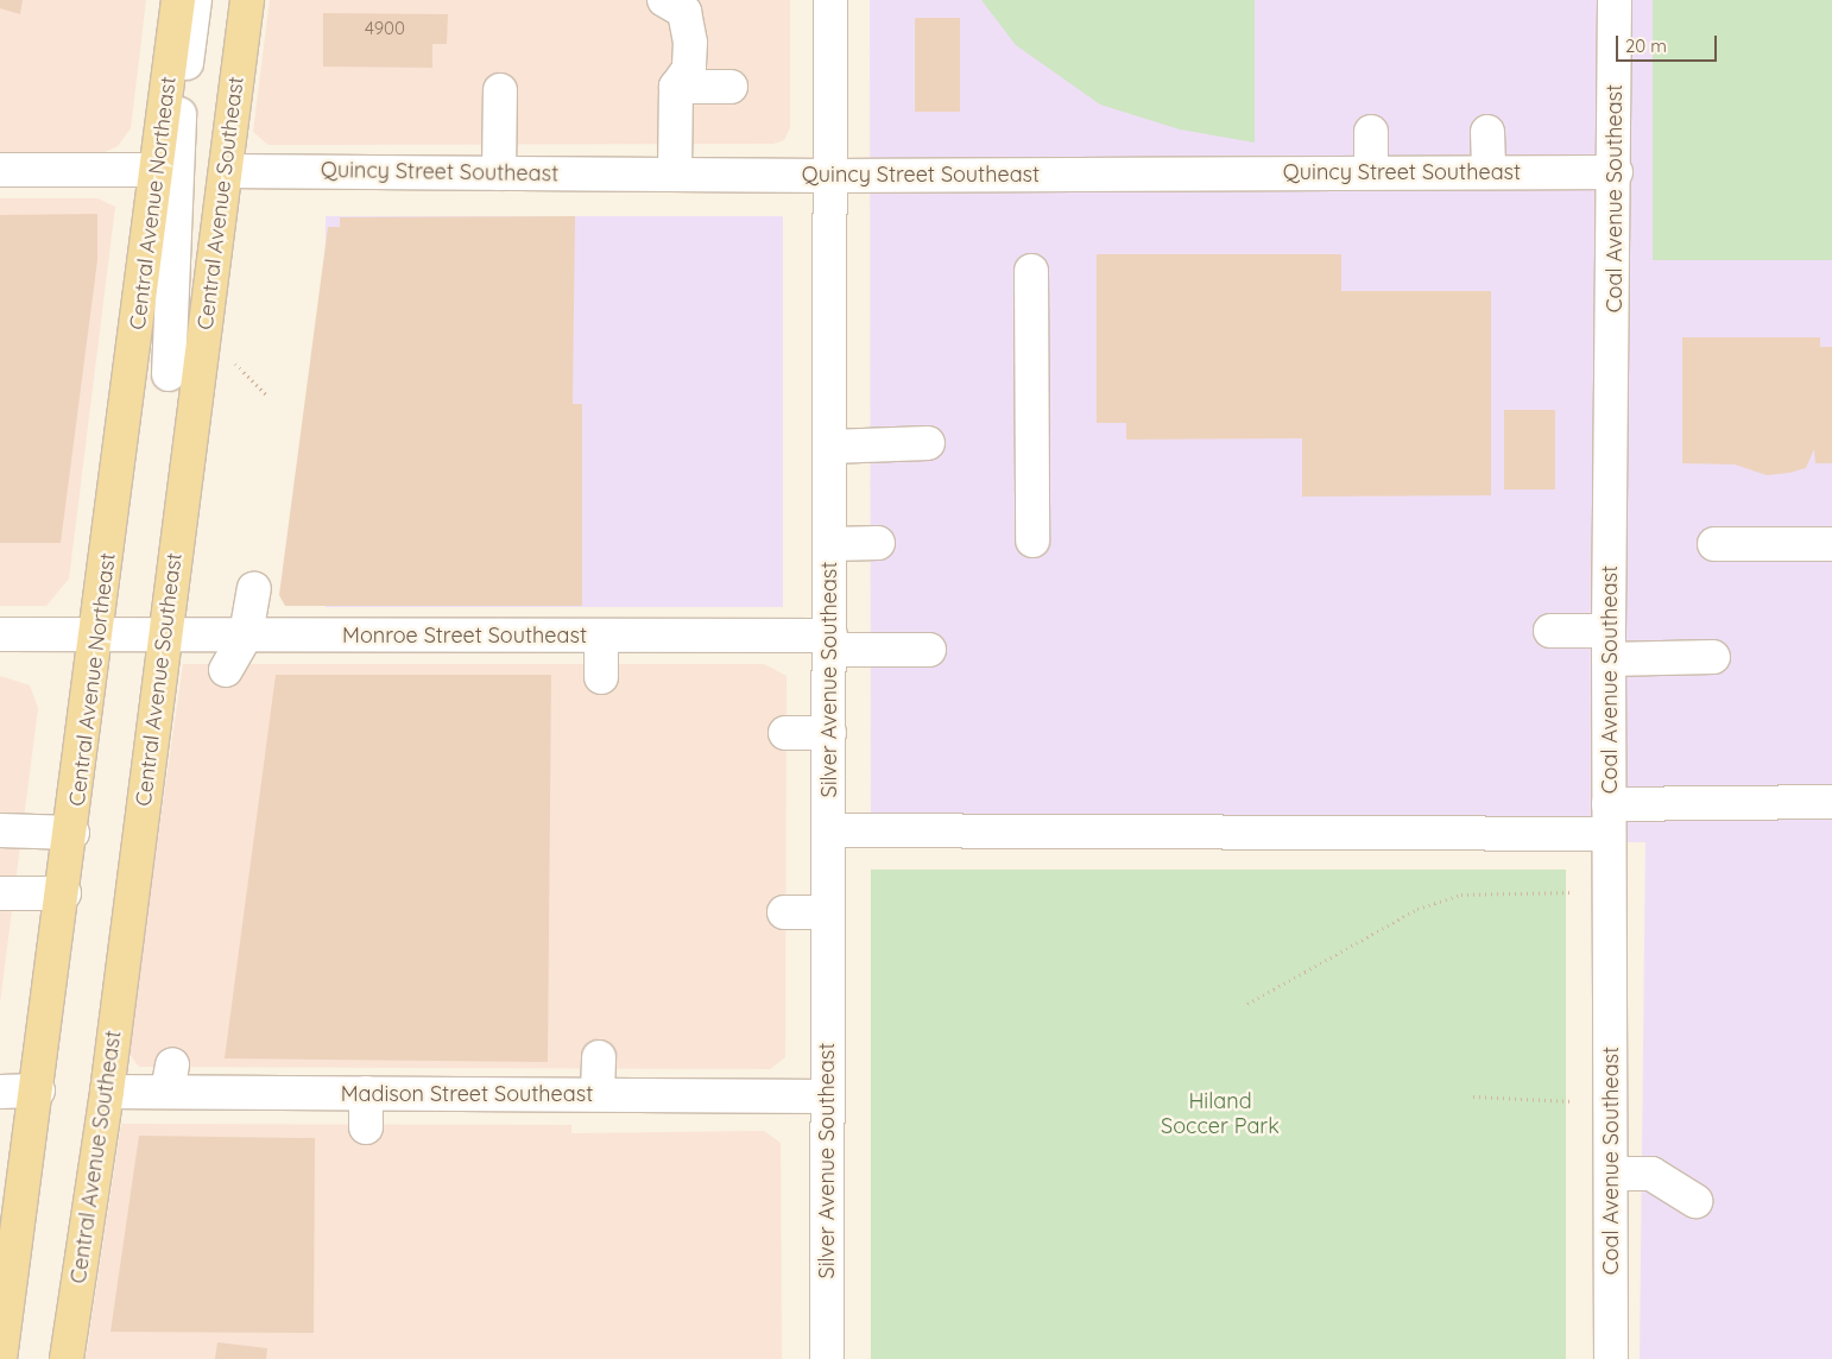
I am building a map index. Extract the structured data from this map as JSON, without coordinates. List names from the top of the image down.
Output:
{
  "streets": {
    "main road": ["Central Avenue Northeast", "Central Avenue Southeast"],
    "street": [
      "Quincy Street Southeast",
      "Coal Avenue Southeast",
      "Monroe Street Southeast",
      "Silver Avenue Southeast",
      "Madison Street Southeast"
    ]
  },
  "crossings": [
    ["Quincy Street Southeast", "Coal Avenue Southeast"],
    ["Quincy Street Southeast", "Central Avenue Southeast"],
    ["Quincy Street Southeast", "Silver Avenue Southeast"],
    ["Central Avenue Northeast", "Monroe Street Southeast"],
    ["Central Avenue Southeast", "Monroe Street Southeast"],
    ["Central Avenue Southeast", "Madison Street Southeast"],
    ["Monroe Street Southeast", "Silver Avenue Southeast"],
    ["Silver Avenue Southeast", "Madison Street Southeast"]
  ],
  "parks": ["Hiland Soccer Park"],
  "house_numbers": ["4900"],
  "scale_bar": "20 m"
}
